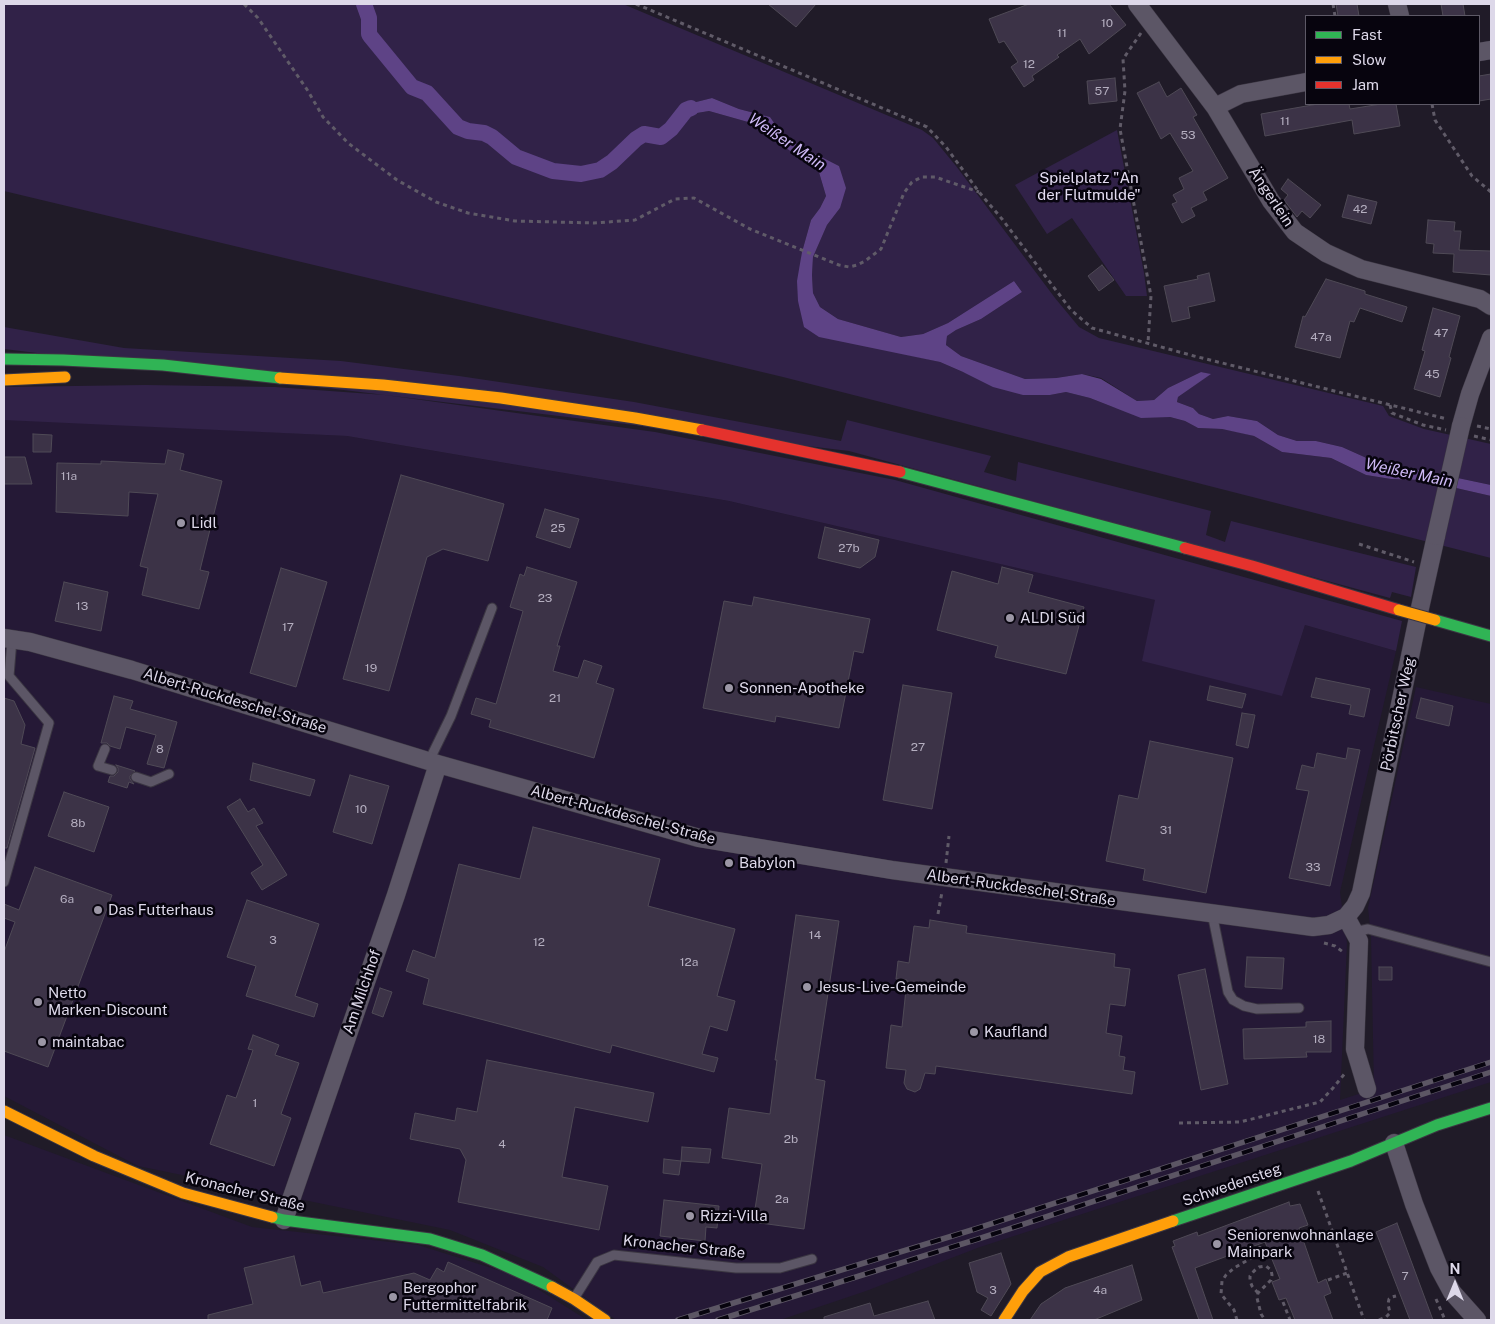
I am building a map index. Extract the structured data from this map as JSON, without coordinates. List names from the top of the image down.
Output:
{
  "streets": {
    "main road": ["Schwedensteg", "Kronacher Straße"],
    "street": [
      "Ängerlein",
      "Albert-Ruckdeschel-Straße",
      "Pörbitscher Weg",
      "Am Milchhof"
    ]
  },
  "crossings": [
    ["Albert-Ruckdeschel-Straße", "Pörbitscher Weg"],
    ["Albert-Ruckdeschel-Straße", "Am Milchhof"],
    ["Am Milchhof", "Kronacher Straße"]
  ],
  "water": ["Weißer Main"],
  "parks": ["Spielplatz \"An der Flutmulde\""],
  "places": [
    "Lidl",
    "ALDI Süd",
    "Sonnen-Apotheke",
    "Babylon",
    "Das Futterhaus",
    "Jesus-Live-Gemeinde",
    "Netto Marken-Discount",
    "Kaufland",
    "maintabac",
    "Rizzi-Villa",
    "Seniorenwohnanlage Mainpark",
    "Bergophor Futtermittelfabrik"
  ],
  "house_numbers": [
    "10",
    "11",
    "12",
    "57",
    "11",
    "53",
    "42",
    "47",
    "47a",
    "45",
    "11a",
    "25",
    "27b",
    "23",
    "13",
    "17",
    "19",
    "21",
    "27",
    "8",
    "10",
    "8b",
    "31",
    "33",
    "6a",
    "14",
    "3",
    "12",
    "12a",
    "18",
    "1",
    "2b",
    "4",
    "2a",
    "7",
    "3",
    "4a"
  ],
  "legend": ["Fast", "Slow", "Jam"],
  "north": "top"
}
